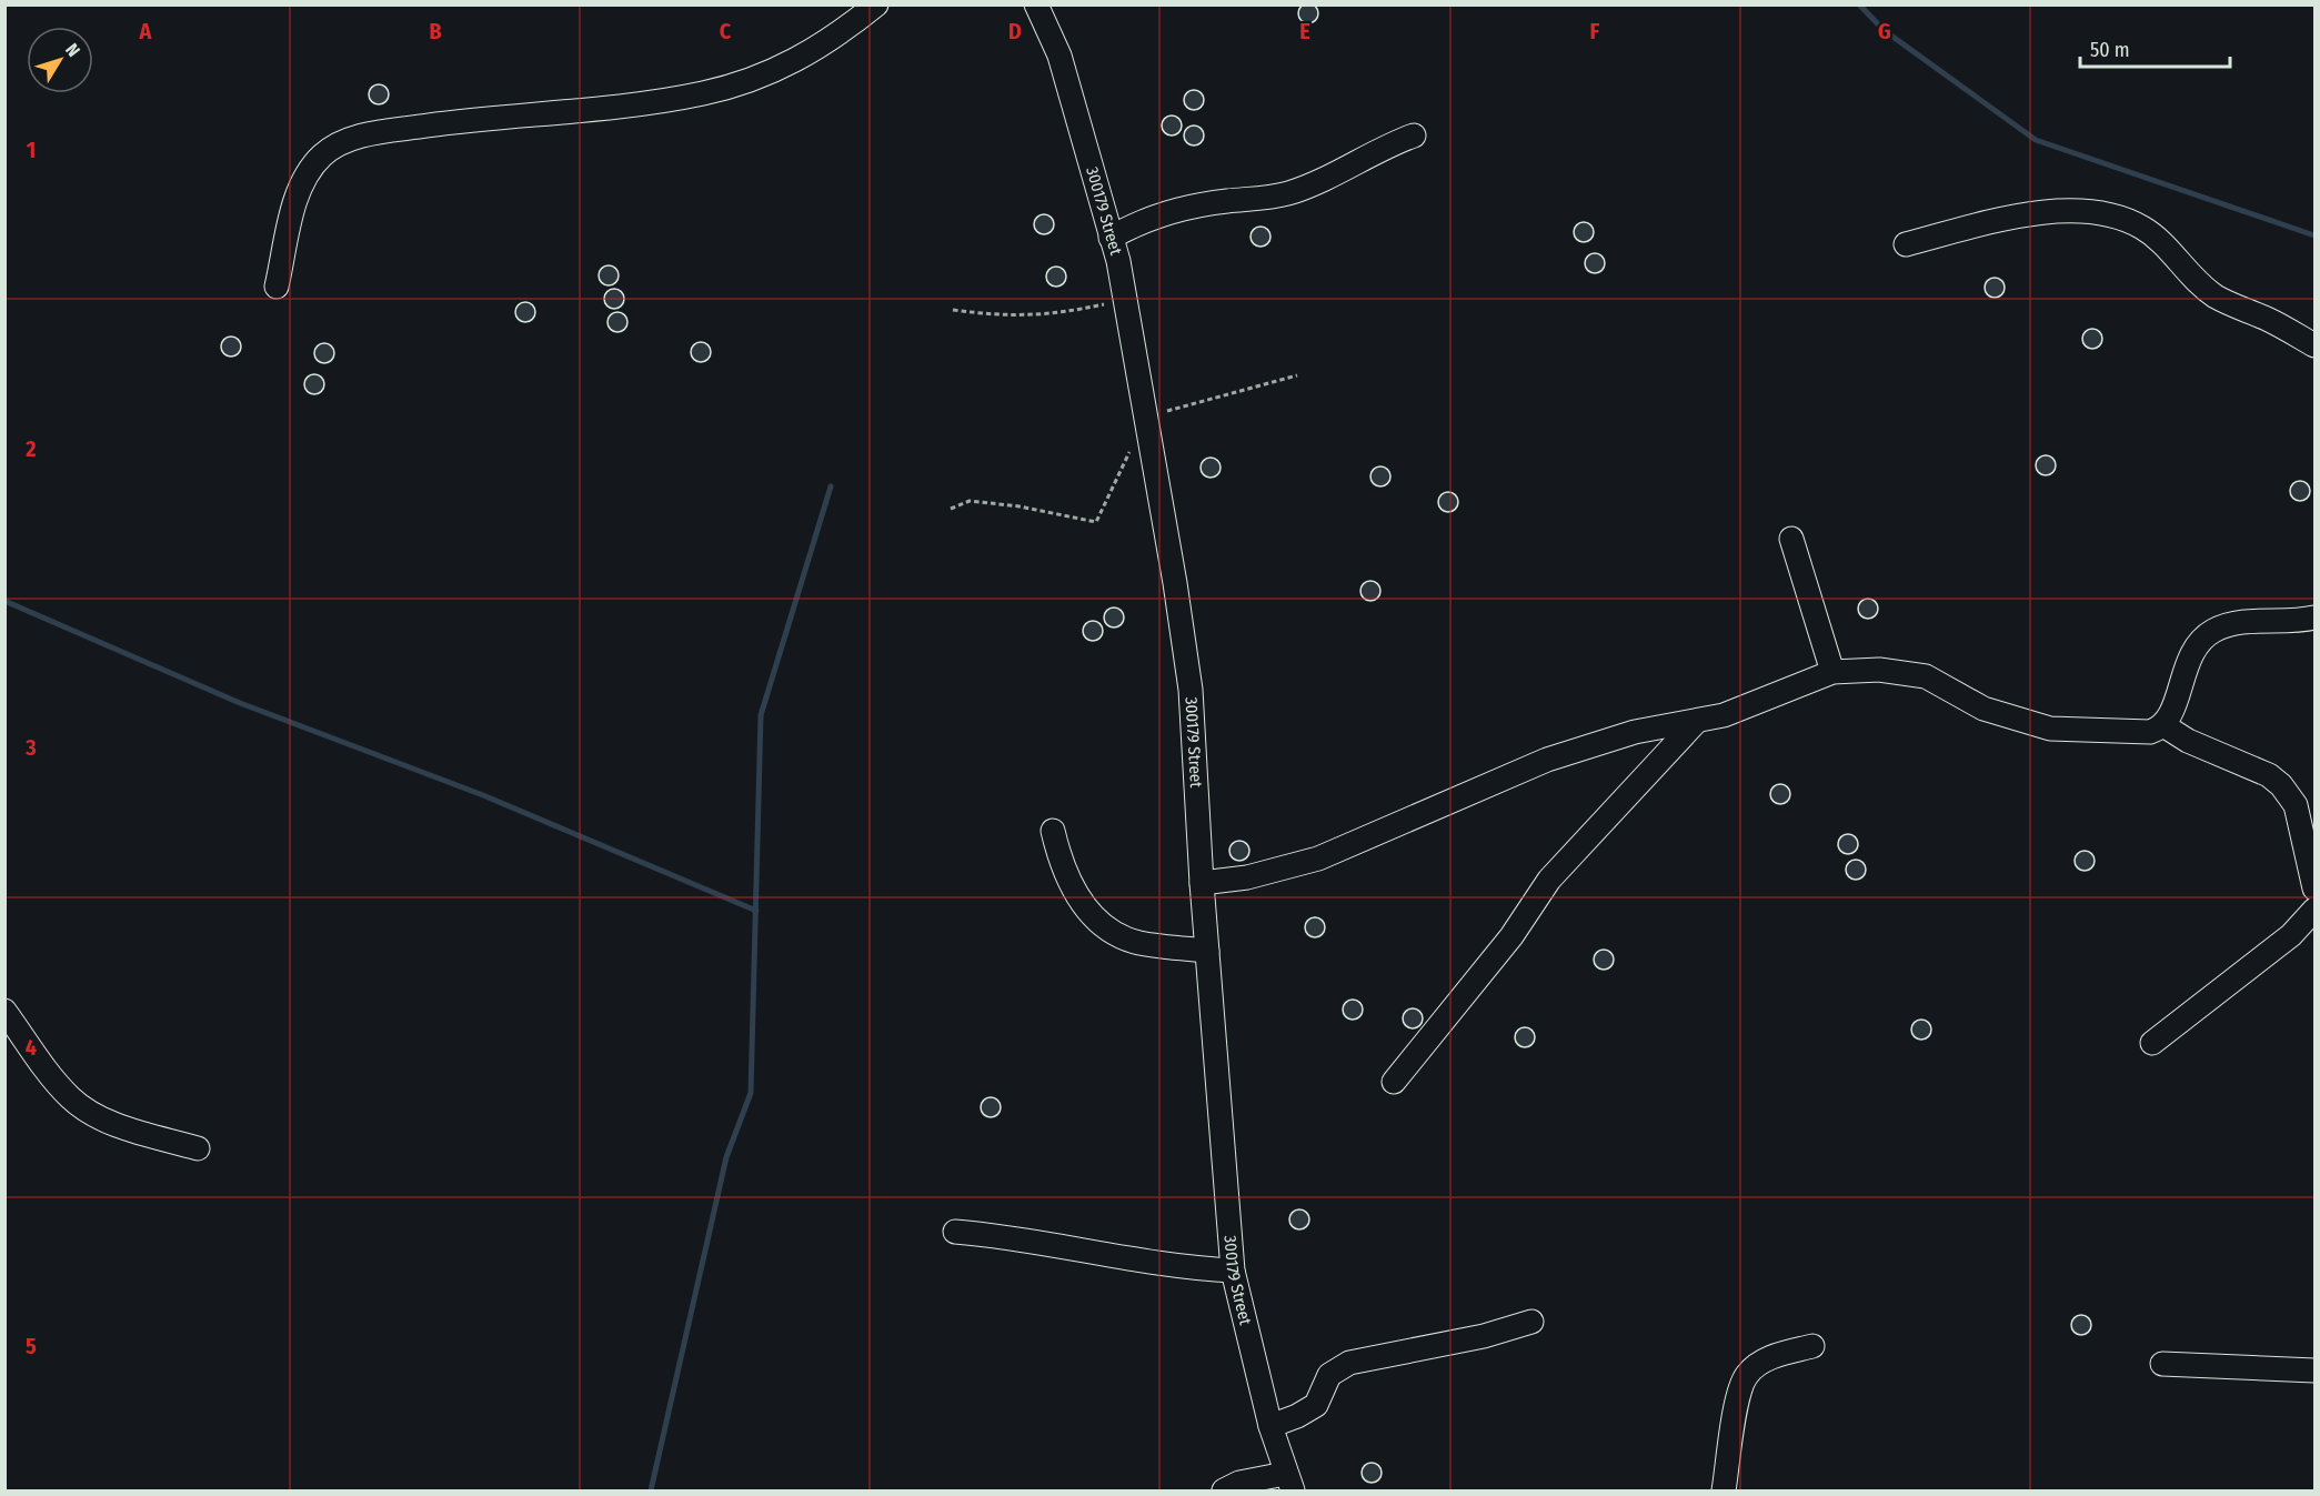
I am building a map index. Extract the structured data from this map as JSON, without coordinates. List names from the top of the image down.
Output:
{
  "streets": {
    "street": ["300179 Street"]
  },
  "scale_bar": "50 m",
  "north": "top right",
  "grid": {
    "columns": [
      "A",
      "B",
      "C",
      "D",
      "E",
      "F",
      "G"
    ],
    "rows": [
      "1",
      "2",
      "3",
      "4",
      "5"
    ]
  }
}
